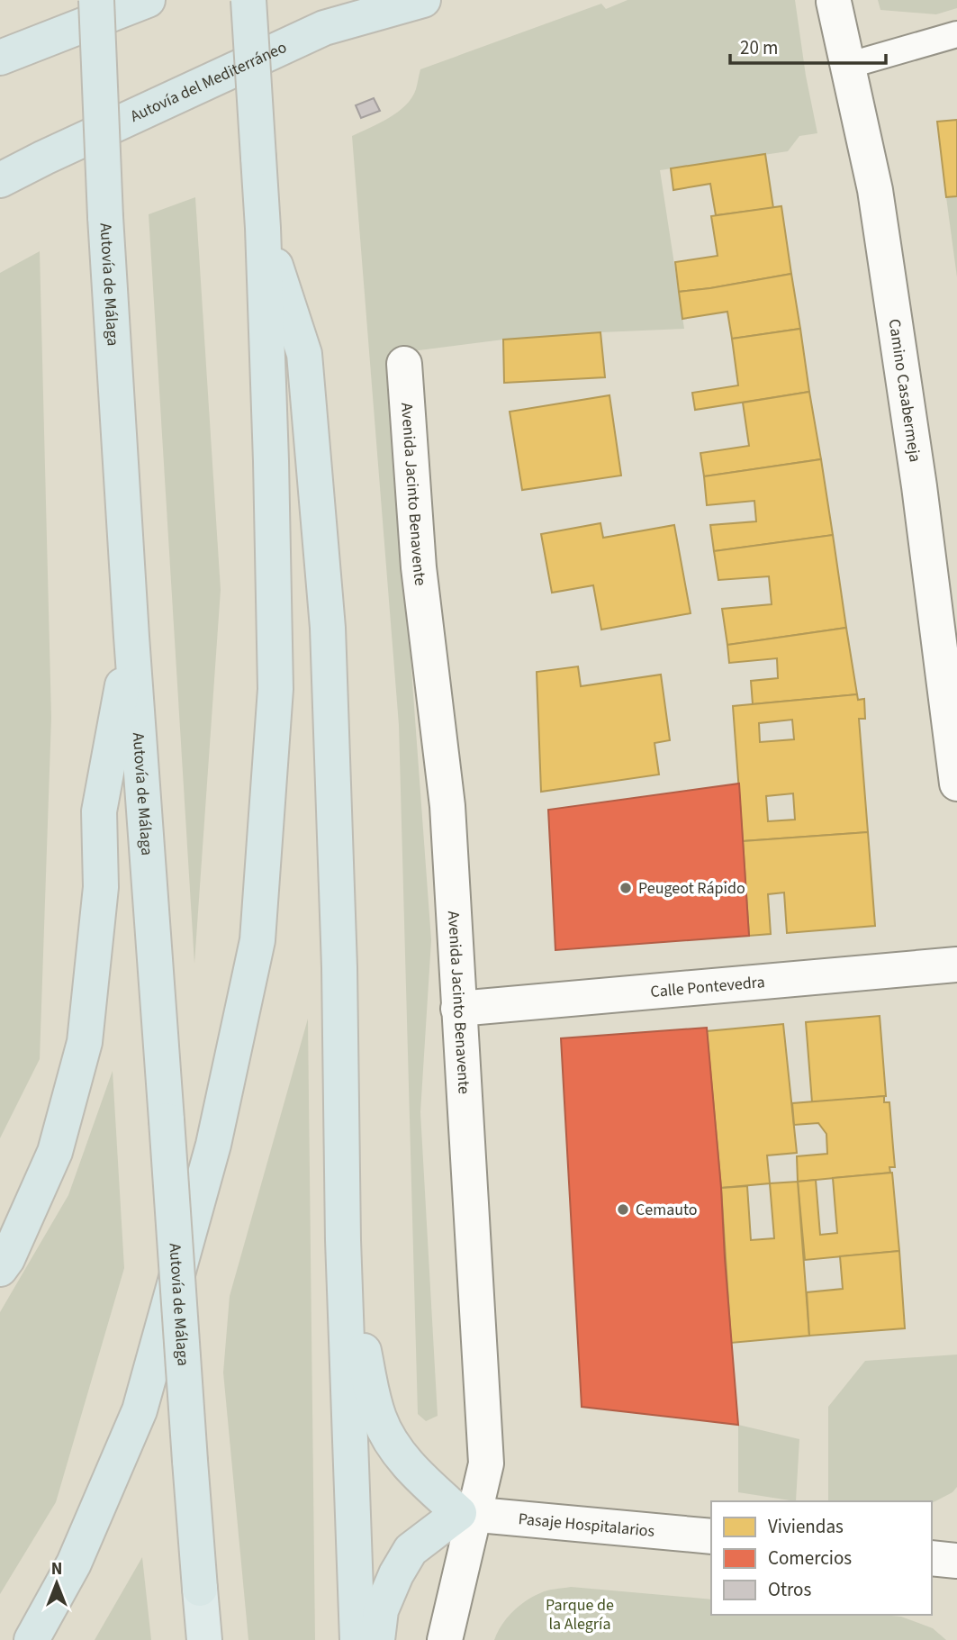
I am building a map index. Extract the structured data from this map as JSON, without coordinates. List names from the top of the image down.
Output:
{
  "streets": {
    "highway": ["Autovía del Mediterráneo", "Autovía de Málaga"],
    "street": [
      "Camino Casabermeja",
      "Avenida Jacinto Benavente",
      "Calle Pontevedra",
      "Pasaje Hospitalarios"
    ]
  },
  "crossings": [
    ["Avenida Jacinto Benavente", "Calle Pontevedra"],
    ["Avenida Jacinto Benavente", "Pasaje Hospitalarios"]
  ],
  "parks": ["Parque de la Alegría"],
  "places": ["Peugeot Rápido", "Cemauto"],
  "legend": ["Viviendas", "Comercios", "Otros"],
  "scale_bar": "20 m",
  "north": "top"
}
